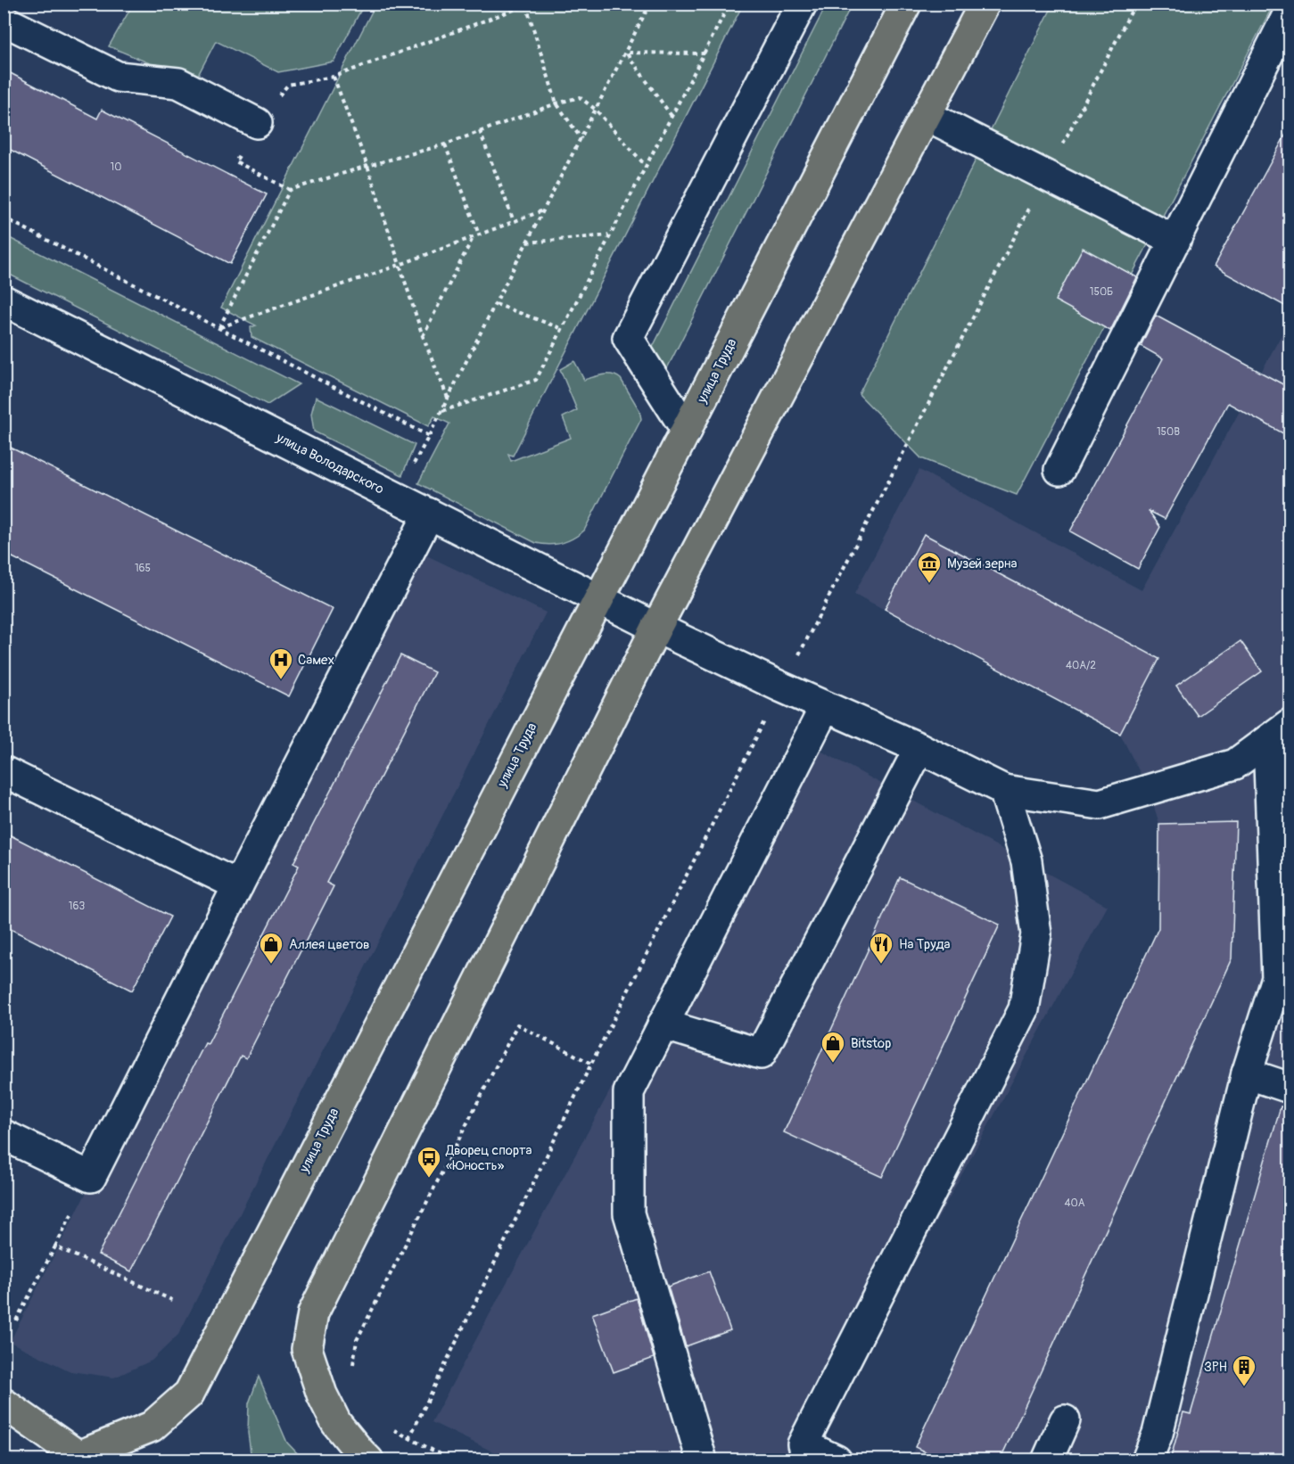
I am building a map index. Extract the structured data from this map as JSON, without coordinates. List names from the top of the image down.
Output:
{
  "streets": {
    "main road": ["улица Труда"],
    "street": ["улица Володарского"]
  },
  "crossings": [
    ["улица Труда", "улица Володарского"]
  ],
  "places": {
    "museum": ["Музей зерна"],
    "hospital": ["Самех"],
    "shop": ["Аллея цветов", "Bitstop"],
    "restaurant": ["На Труда"],
    "bus stop": ["Дворец спорта «Юность»"],
    "building": ["ЗРН"]
  },
  "house_numbers": [
    "10",
    "150Б",
    "150В",
    "165",
    "40А/2",
    "163",
    "40А"
  ]
}
